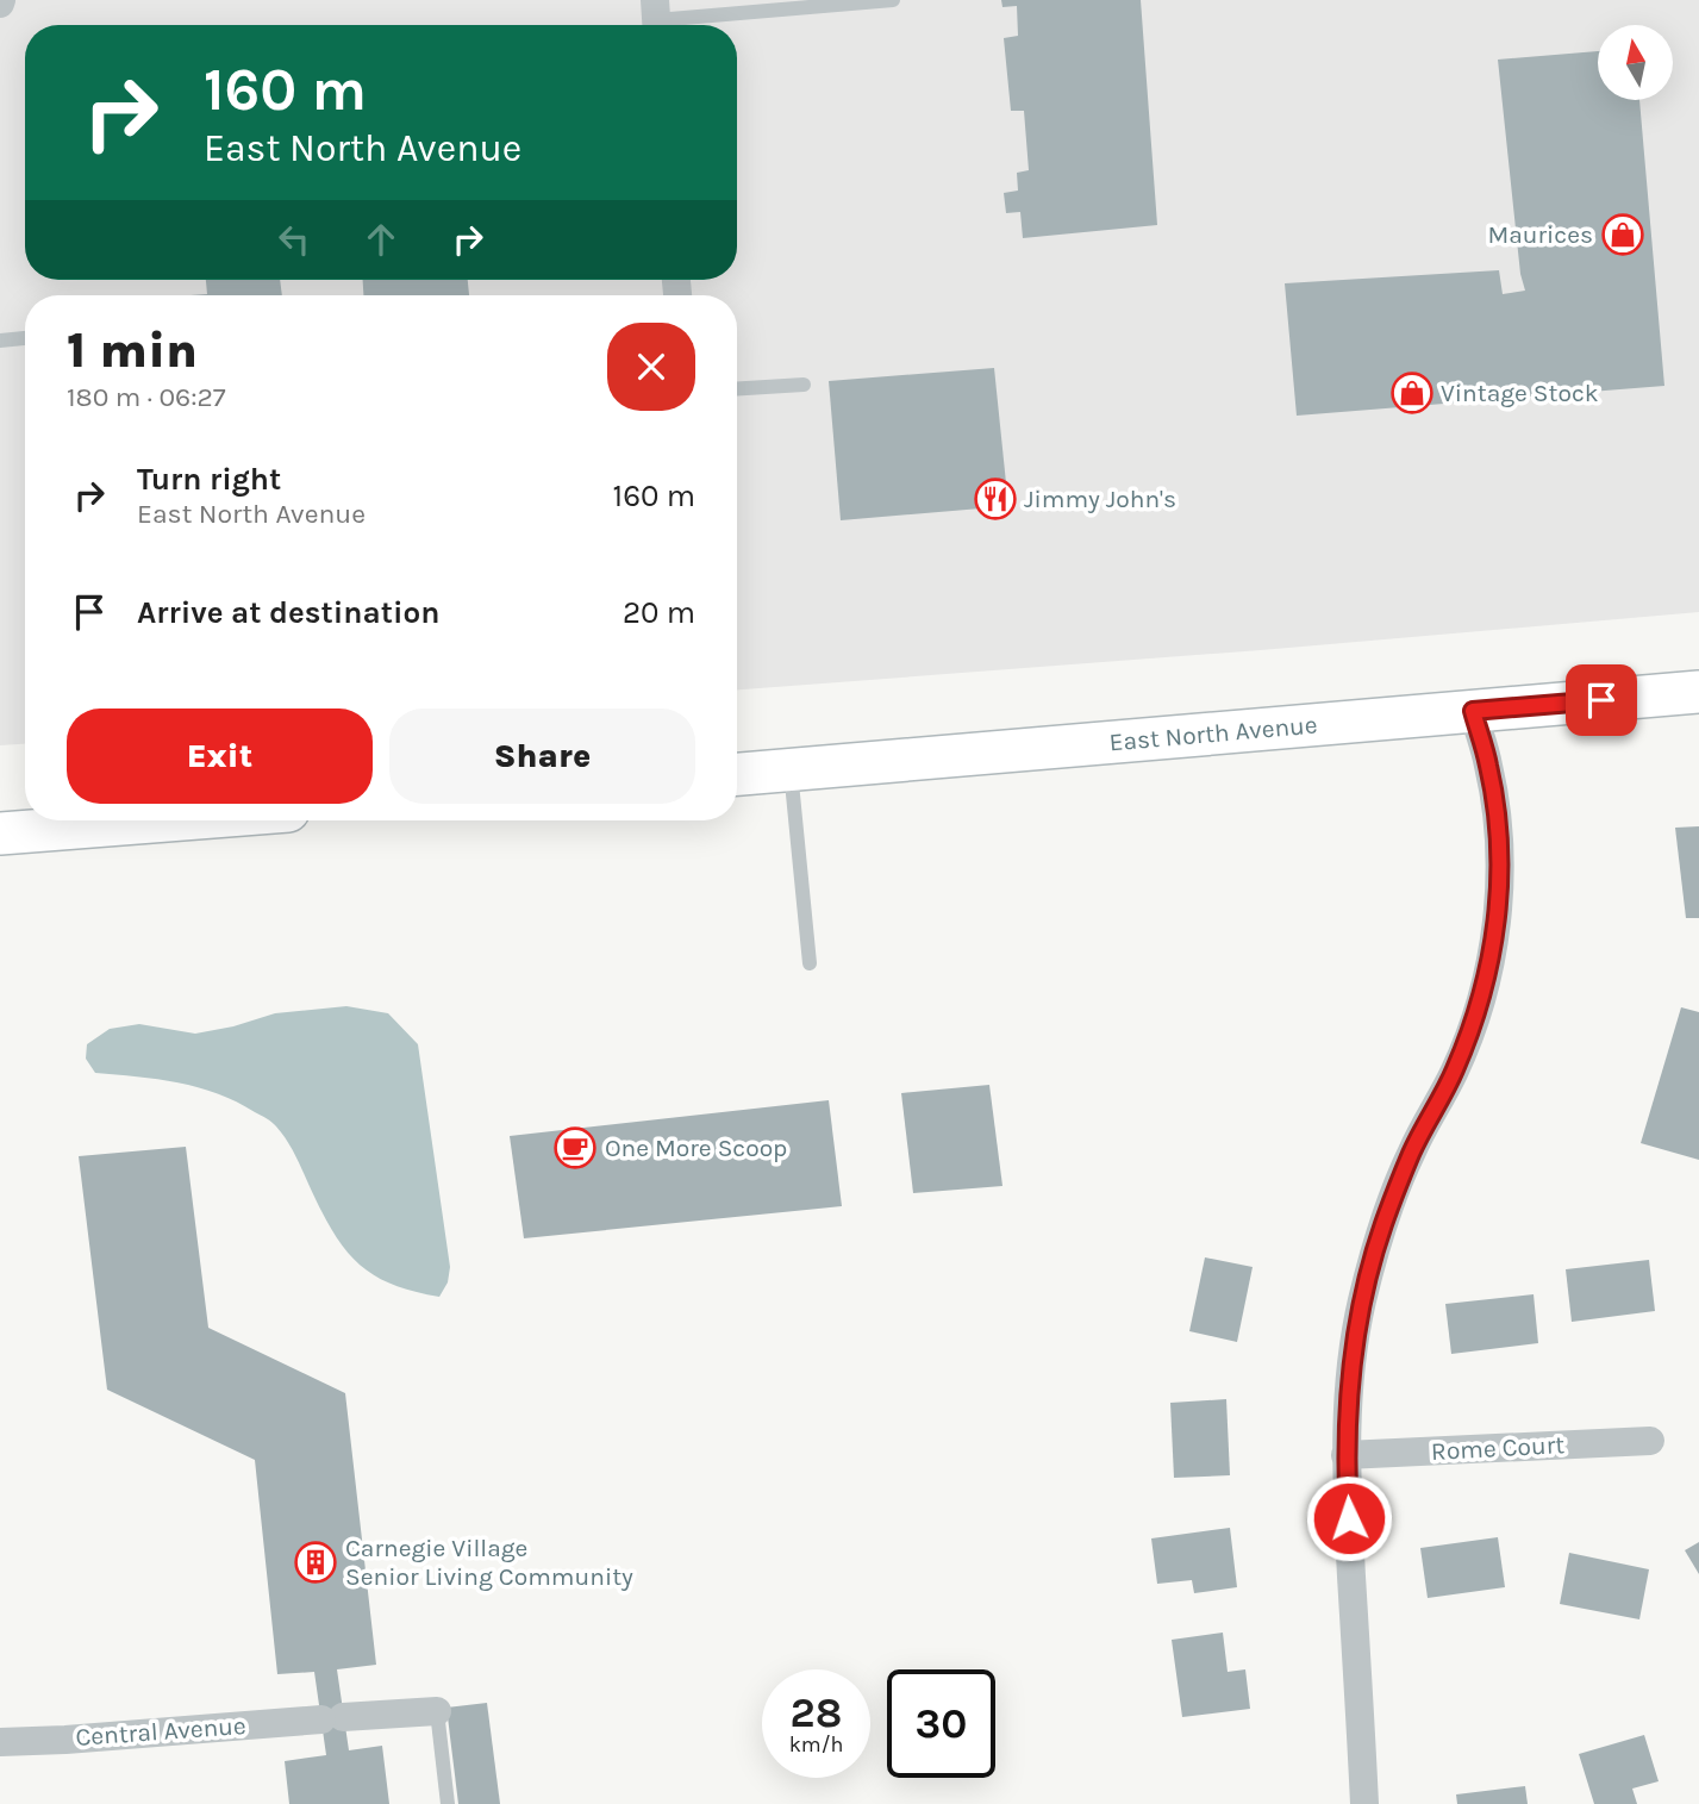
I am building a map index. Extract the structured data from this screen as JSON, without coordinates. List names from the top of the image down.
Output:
{
  "streets": {
    "main road": ["East North Avenue"],
    "street": ["Rome Court", "Central Avenue"]
  },
  "places": {
    "shop": ["Maurices", "Vintage Stock"],
    "restaurant": ["Jimmy John's"],
    "cafe": ["One More Scoop"],
    "building": ["Carnegie Village Senior Living Community"]
  },
  "north": "top",
  "page": {
    "turn": ["160 m", "East North Avenue"],
    "heading": ["1 min", "180 m · 06:27"],
    "list": [
      {
        "name": "Turn right",
        "note": "East North Avenue",
        "value": "160 m"
      },
      {
        "name": "Arrive at destination",
        "value": "20 m"
      }
    ],
    "buttons": ["Exit", "Share"],
    "speed": "28 km/h",
    "limit": "30"
  }
}
